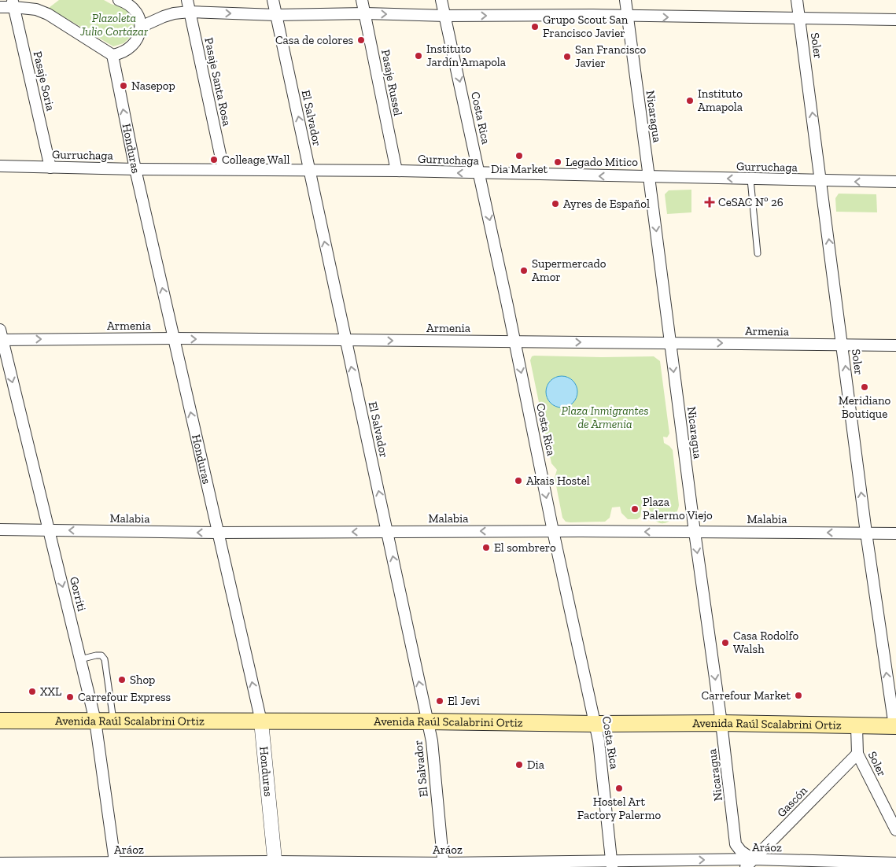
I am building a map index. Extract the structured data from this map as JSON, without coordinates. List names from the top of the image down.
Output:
{
  "streets": {
    "main road": ["Avenida Raúl Scalabrini Ortiz"],
    "street": [
      "Soler",
      "Pasaje Soria",
      "Pasaje Santa Rosa",
      "Pasaje Russel",
      "Nicaragua",
      "El Salvador",
      "Costa Rica",
      "Honduras",
      "Gurruchaga",
      "Armenia",
      "Malabia",
      "Gorriti",
      "Gascón",
      "Aráoz"
    ]
  },
  "crossings": [
    ["Soler", "Gurruchaga"],
    ["Soler", "Armenia"],
    ["Soler", "Malabia"],
    ["Soler", "Avenida Raúl Scalabrini Ortiz"],
    ["Soler", "Gascón"],
    ["Pasaje Soria", "Gurruchaga"],
    ["Pasaje Santa Rosa", "Gurruchaga"],
    ["Pasaje Russel", "Gurruchaga"],
    ["Nicaragua", "Gurruchaga"],
    ["Nicaragua", "Armenia"],
    ["Nicaragua", "Malabia"],
    ["Nicaragua", "Avenida Raúl Scalabrini Ortiz"],
    ["Nicaragua", "Gascón"],
    ["Nicaragua", "Aráoz"],
    ["El Salvador", "Gurruchaga"],
    ["El Salvador", "Armenia"],
    ["El Salvador", "Malabia"],
    ["El Salvador", "Avenida Raúl Scalabrini Ortiz"],
    ["El Salvador", "Aráoz"],
    ["Costa Rica", "Gurruchaga"],
    ["Costa Rica", "Armenia"],
    ["Costa Rica", "Malabia"],
    ["Costa Rica", "Avenida Raúl Scalabrini Ortiz"],
    ["Costa Rica", "Aráoz"],
    ["Honduras", "Gurruchaga"],
    ["Honduras", "Armenia"],
    ["Honduras", "Malabia"],
    ["Honduras", "Avenida Raúl Scalabrini Ortiz"],
    ["Honduras", "Aráoz"],
    ["Armenia", "Gorriti"],
    ["Malabia", "Gorriti"],
    ["Gorriti", "Avenida Raúl Scalabrini Ortiz"],
    ["Gorriti", "Aráoz"],
    ["Gascón", "Aráoz"]
  ],
  "one_way": [
    "Soler",
    "Nicaragua",
    "El Salvador",
    "Costa Rica",
    "Honduras",
    "Gurruchaga",
    "Armenia",
    "Malabia",
    "Gorriti"
  ],
  "parks": ["Plazoleta Julio Cortázar", "Plaza Inmigrantes de Armenia"],
  "places": {
    "other": [
      "Grupo Scout San Francisco Javier",
      "Casa de colores",
      "Instituto Jardín Amapola",
      "San Francisco Javier",
      "Nasepop",
      "Instituto Amapola",
      "Dia Market",
      "Colleage Wall",
      "Legado Mitico",
      "Ayres de Español",
      "Supermercado Amor",
      "Meridiano Boutique",
      "Akais Hostel",
      "Plaza Palermo Viejo",
      "El sombrero",
      "Casa Rodolfo Walsh",
      "Shop",
      "XXL",
      "Carrefour Market",
      "Carrefour Express",
      "El Jevi",
      "Dia",
      "Hostel Art Factory Palermo"
    ],
    "health": ["CeSAC Nº 26"]
  }
}
